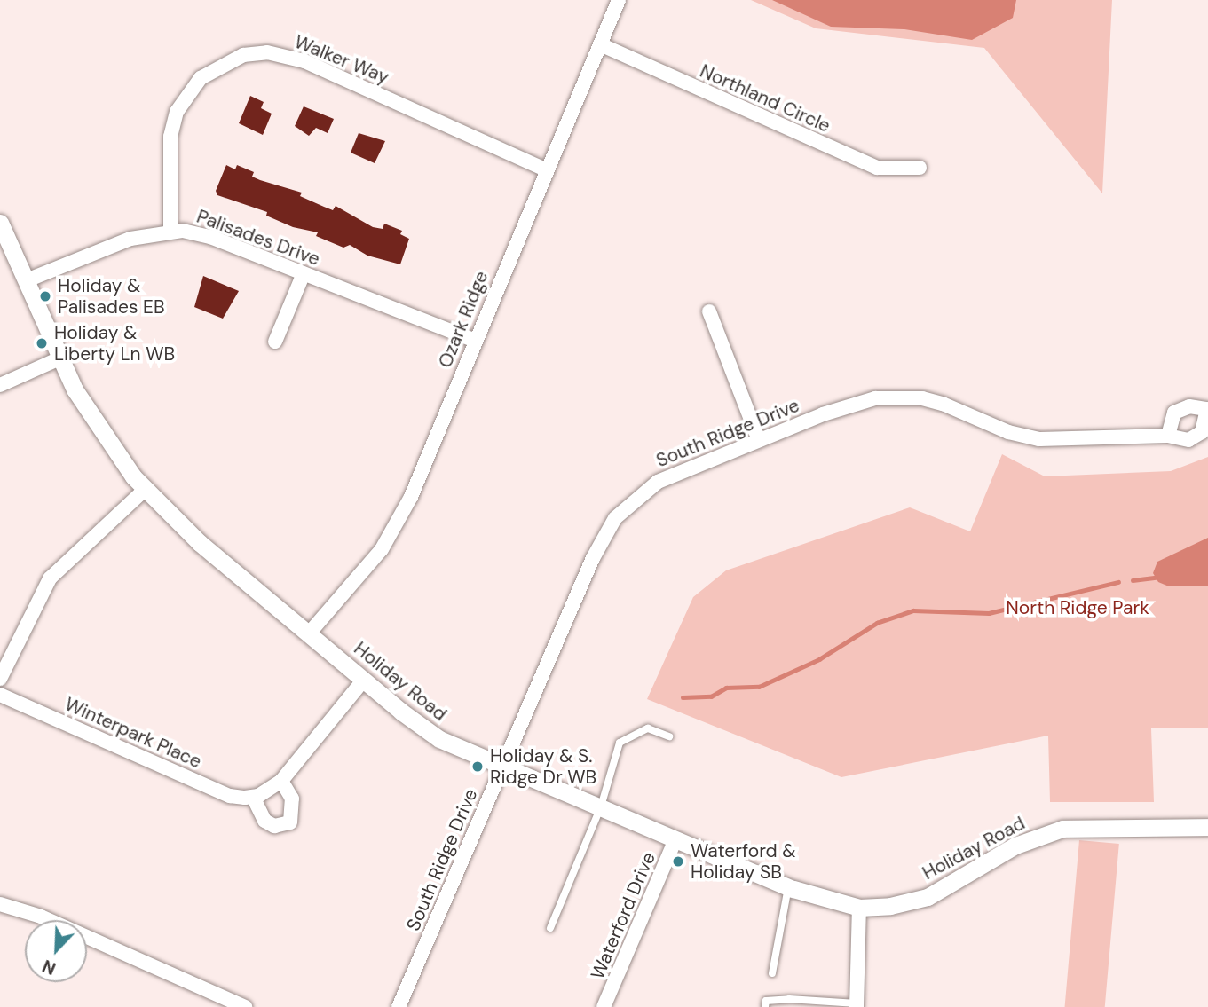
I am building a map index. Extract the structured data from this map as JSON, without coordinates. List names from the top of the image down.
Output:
{
  "streets": {
    "street": [
      "Walker Way",
      "Northland Circle",
      "Palisades Drive",
      "Ozark Ridge",
      "South Ridge Drive",
      "Holiday Road",
      "Winterpark Place",
      "Waterford Drive"
    ]
  },
  "crossings": [
    ["Walker Way", "Palisades Drive"],
    ["Walker Way", "Ozark Ridge"],
    ["Northland Circle", "Ozark Ridge"],
    ["Palisades Drive", "Ozark Ridge"],
    ["Palisades Drive", "Holiday Road"],
    ["Ozark Ridge", "Holiday Road"],
    ["South Ridge Drive", "Holiday Road"],
    ["Holiday Road", "Waterford Drive"]
  ],
  "parks": ["North Ridge Park"],
  "places": [
    "Holiday & Palisades EB",
    "Holiday & Liberty Ln WB",
    "Holiday & S. Ridge Dr WB",
    "Waterford & Holiday SB"
  ],
  "north": "bottom left"
}
